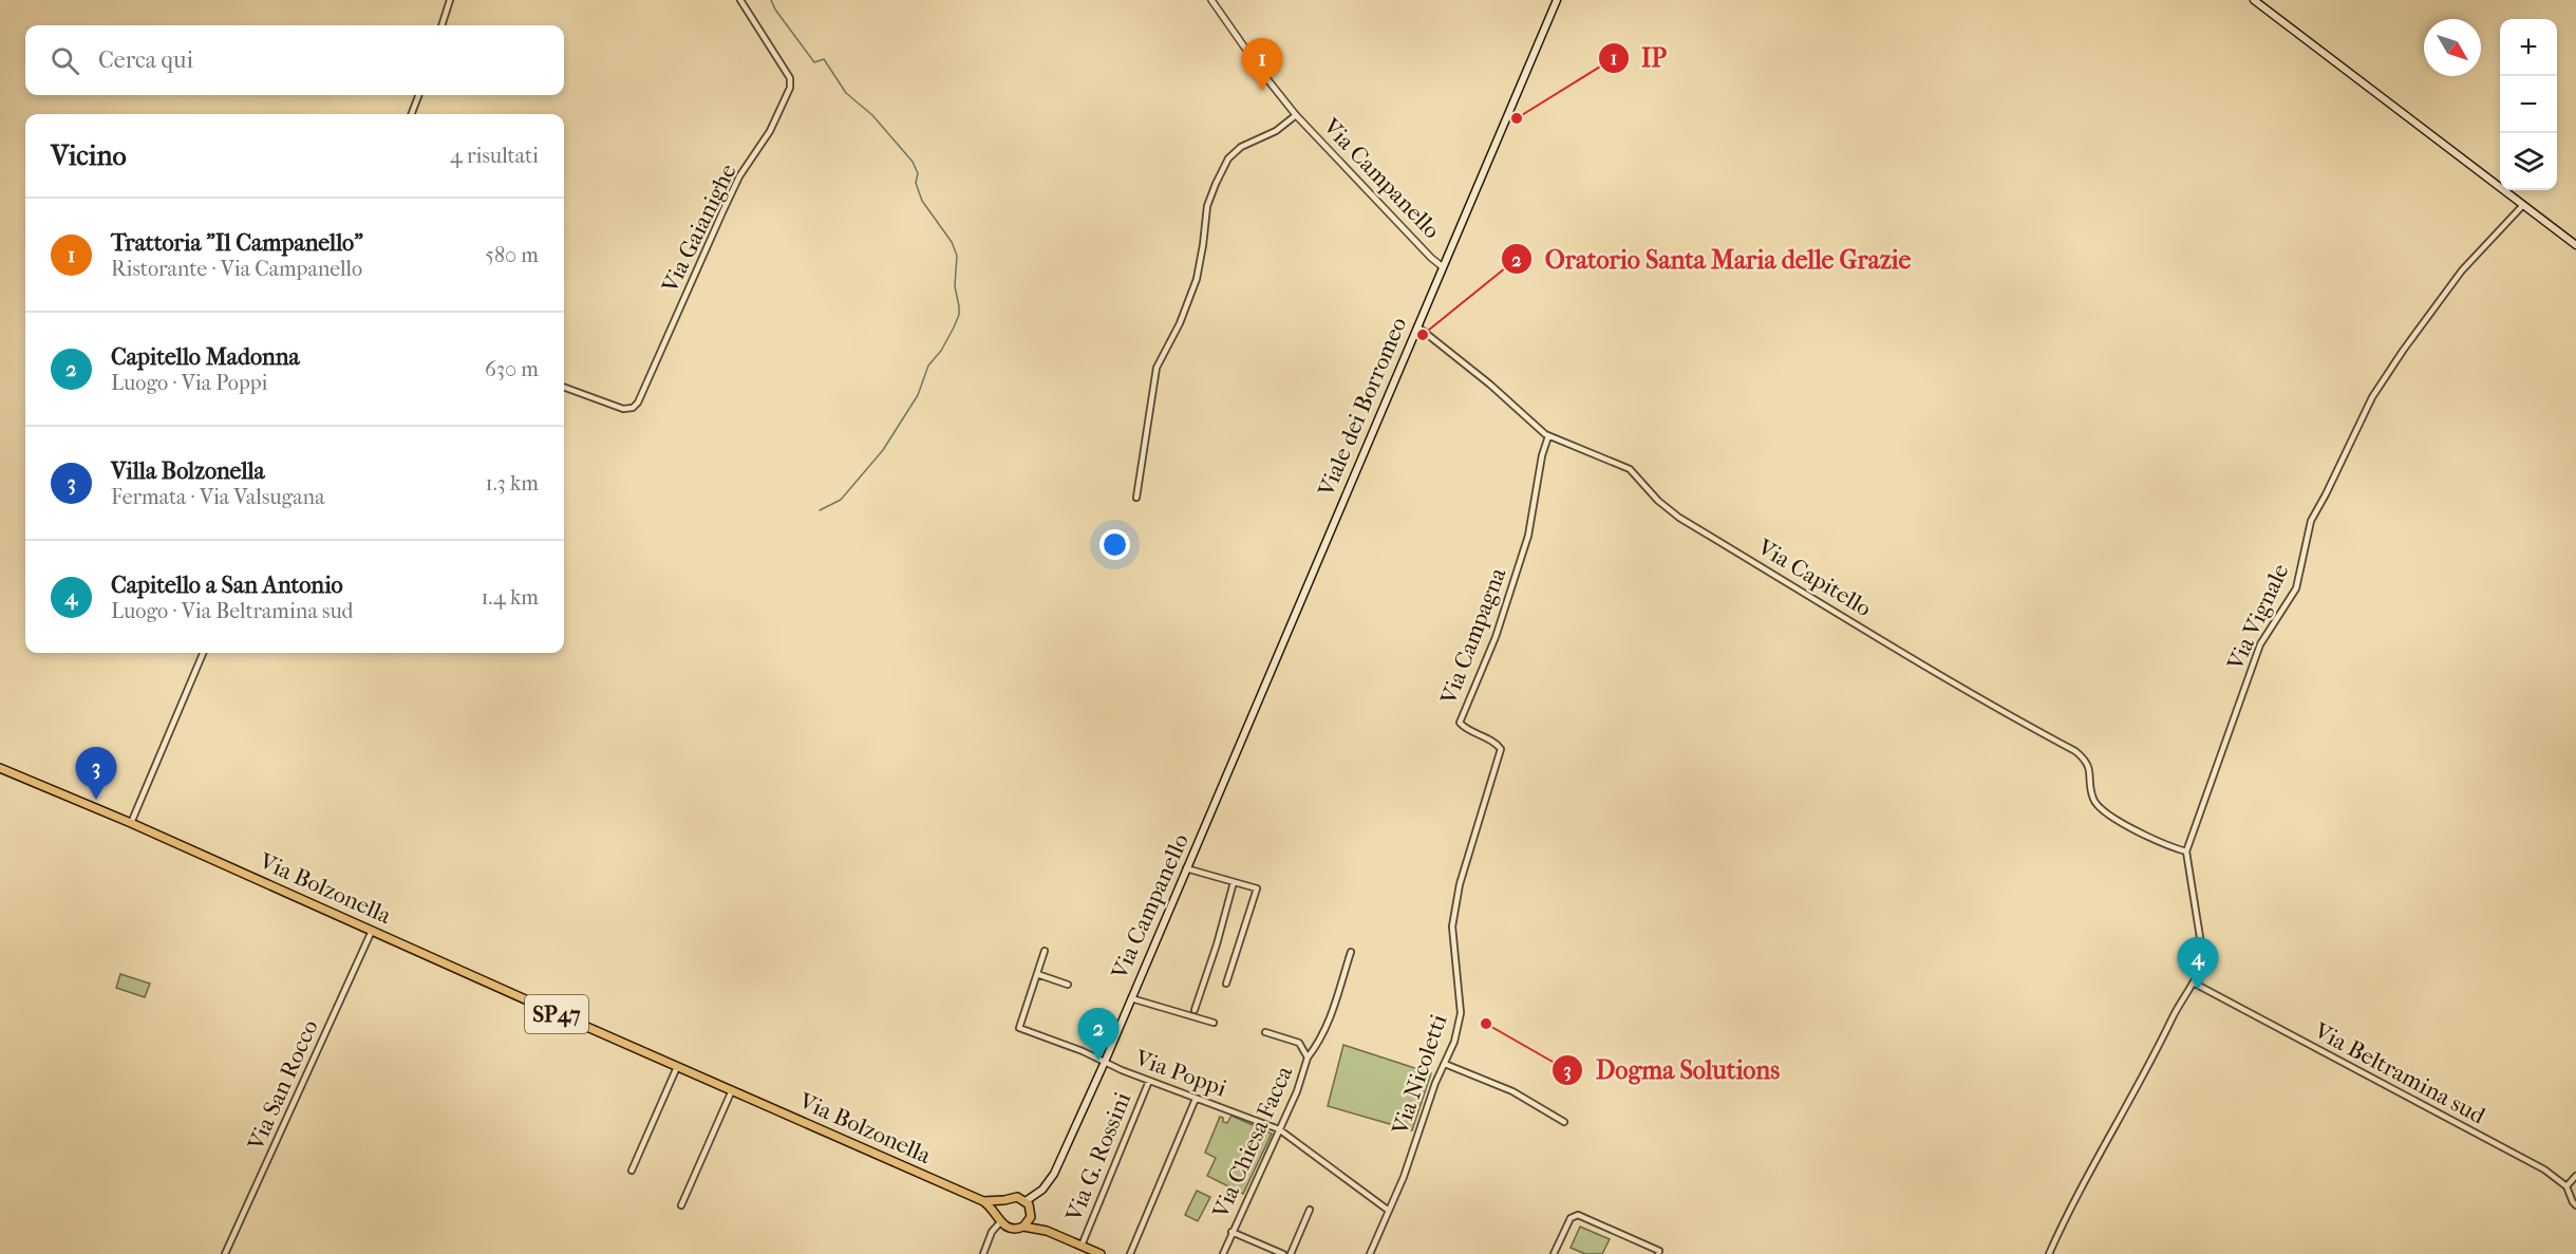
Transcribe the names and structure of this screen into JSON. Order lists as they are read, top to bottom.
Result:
{
  "streets": {
    "main road": [
      "Via Campanello",
      "Viale dei Borromeo",
      "Via Bolzonella",
      "SP47"
    ],
    "street": [
      "Via Gaianighe",
      "Via Capitello",
      "Via Vignale",
      "Via Campagna",
      "Via Poppi",
      "Via Beltramina sud",
      "Via Nicoletti",
      "Via San Rocco",
      "Via Chiesa Facca",
      "Via G. Rossini"
    ]
  },
  "crossings": [
    ["Via Campanello", "Viale dei Borromeo"],
    ["Via Campanello", "Via Bolzonella"],
    ["Via Campanello", "Via Poppi"],
    ["Viale dei Borromeo", "Via Capitello"],
    ["Via Capitello", "Via Vignale"],
    ["Via Capitello", "Via Campagna"],
    ["Via Vignale", "Via Beltramina sud"],
    ["Via Campagna", "Via Nicoletti"],
    ["Via Bolzonella", "SP47"],
    ["Via Bolzonella", "Via San Rocco"],
    ["Via Poppi", "Via Nicoletti"],
    ["Via Poppi", "Via Chiesa Facca"],
    ["Via Poppi", "Via G. Rossini"]
  ],
  "places": ["IP", "Oratorio Santa Maria delle Grazie", "Dogma Solutions"],
  "north": "bottom right",
  "page": {
    "map_buttons": ["+", "−"],
    "search": "Cerca qui",
    "pins": [
      "1",
      "3",
      "4",
      "2"
    ],
    "heading": ["Vicino", "4 risultati"],
    "list": [
      {
        "mark": "1",
        "name": "Trattoria \"Il Campanello\"",
        "note": "Ristorante · Via Campanello",
        "value": "580 m"
      },
      {
        "mark": "2",
        "name": "Capitello Madonna",
        "note": "Luogo · Via Poppi",
        "value": "630 m"
      },
      {
        "mark": "3",
        "name": "Villa Bolzonella",
        "note": "Fermata · Via Valsugana",
        "value": "1.3 km"
      },
      {
        "mark": "4",
        "name": "Capitello a San Antonio",
        "note": "Luogo · Via Beltramina sud",
        "value": "1.4 km"
      }
    ]
  }
}
